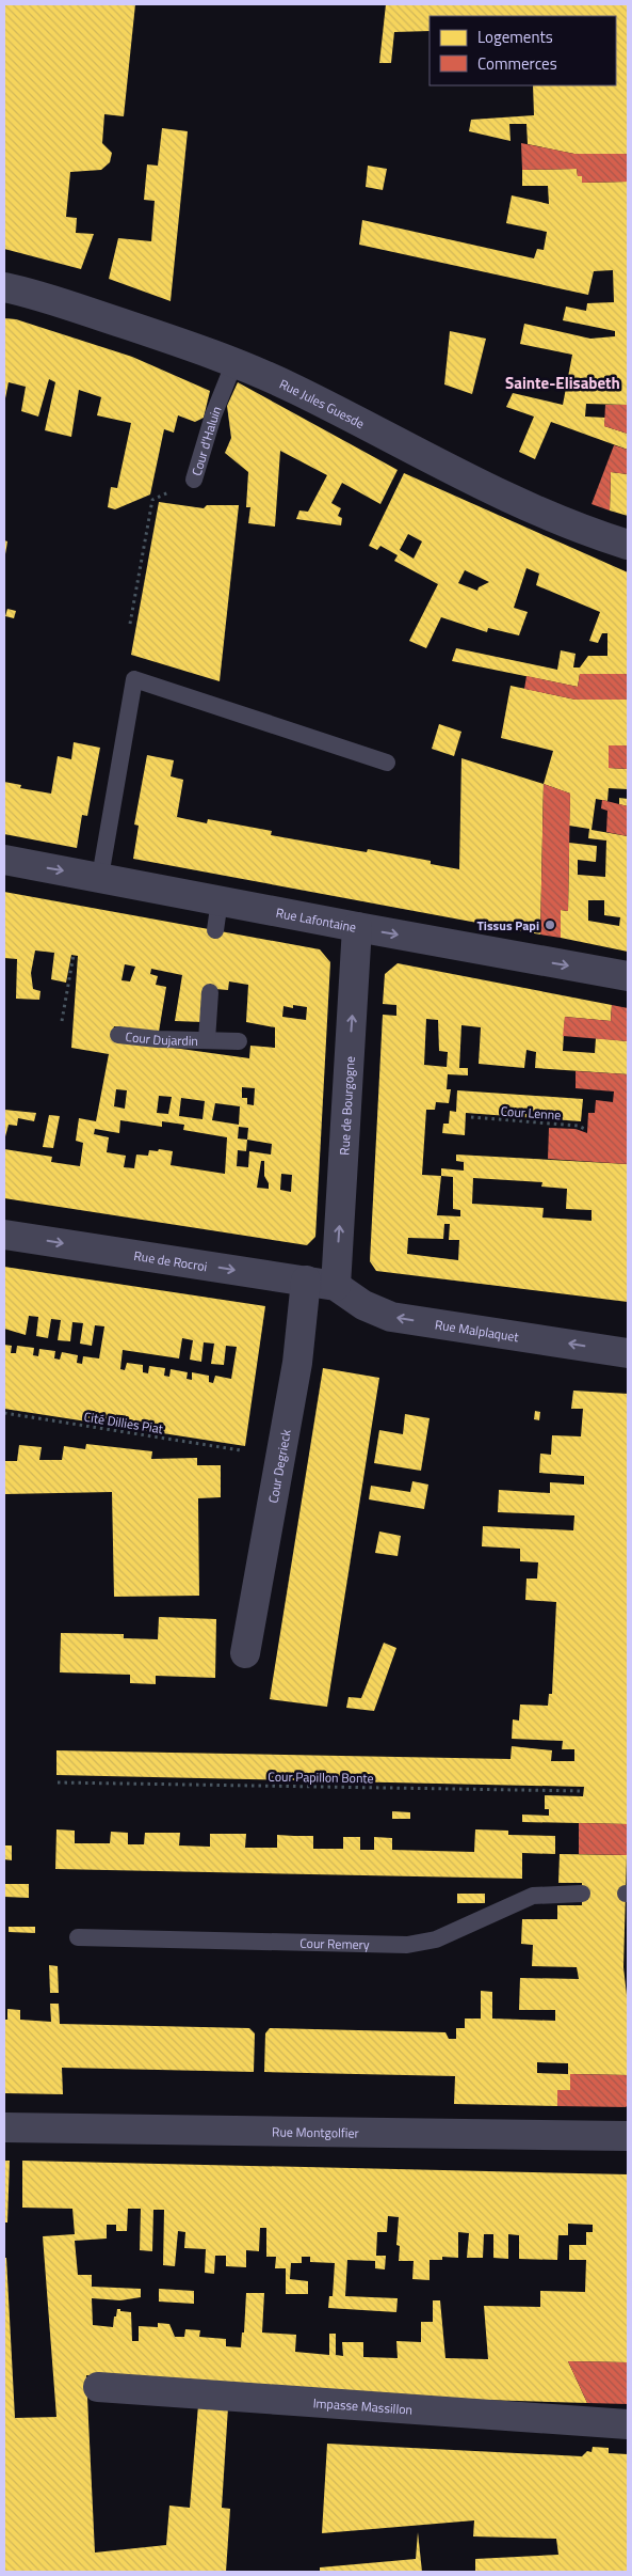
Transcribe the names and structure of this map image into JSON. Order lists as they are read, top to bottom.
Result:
{
  "streets": {
    "street": [
      "Rue Jules Guesde",
      "Rue Lafontaine",
      "Rue de Bourgogne",
      "Rue de Rocroi",
      "Rue Malplaquet",
      "Cour Degrieck",
      "Rue Montgolfier",
      "Impasse Massillon"
    ],
    "lane": ["Cour d'Haluin", "Cour Dujardin", "Cour Remery"],
    "path": ["Cour Lenne", "Cité Dillies Piat", "Cour Papillon Bonte"]
  },
  "crossings": [
    ["Rue Jules Guesde", "Cour d'Haluin"],
    ["Rue Lafontaine", "Rue de Bourgogne"],
    ["Rue de Bourgogne", "Rue de Rocroi"],
    ["Rue de Bourgogne", "Rue Malplaquet"],
    ["Rue de Rocroi", "Rue Malplaquet"],
    ["Rue de Rocroi", "Cour Degrieck"]
  ],
  "one_way": [
    "Rue Lafontaine",
    "Rue de Bourgogne",
    "Rue de Rocroi",
    "Rue Malplaquet"
  ],
  "districts": ["Sainte-Elisabeth"],
  "places": ["Tissus Papi"],
  "legend": ["Logements", "Commerces"]
}
